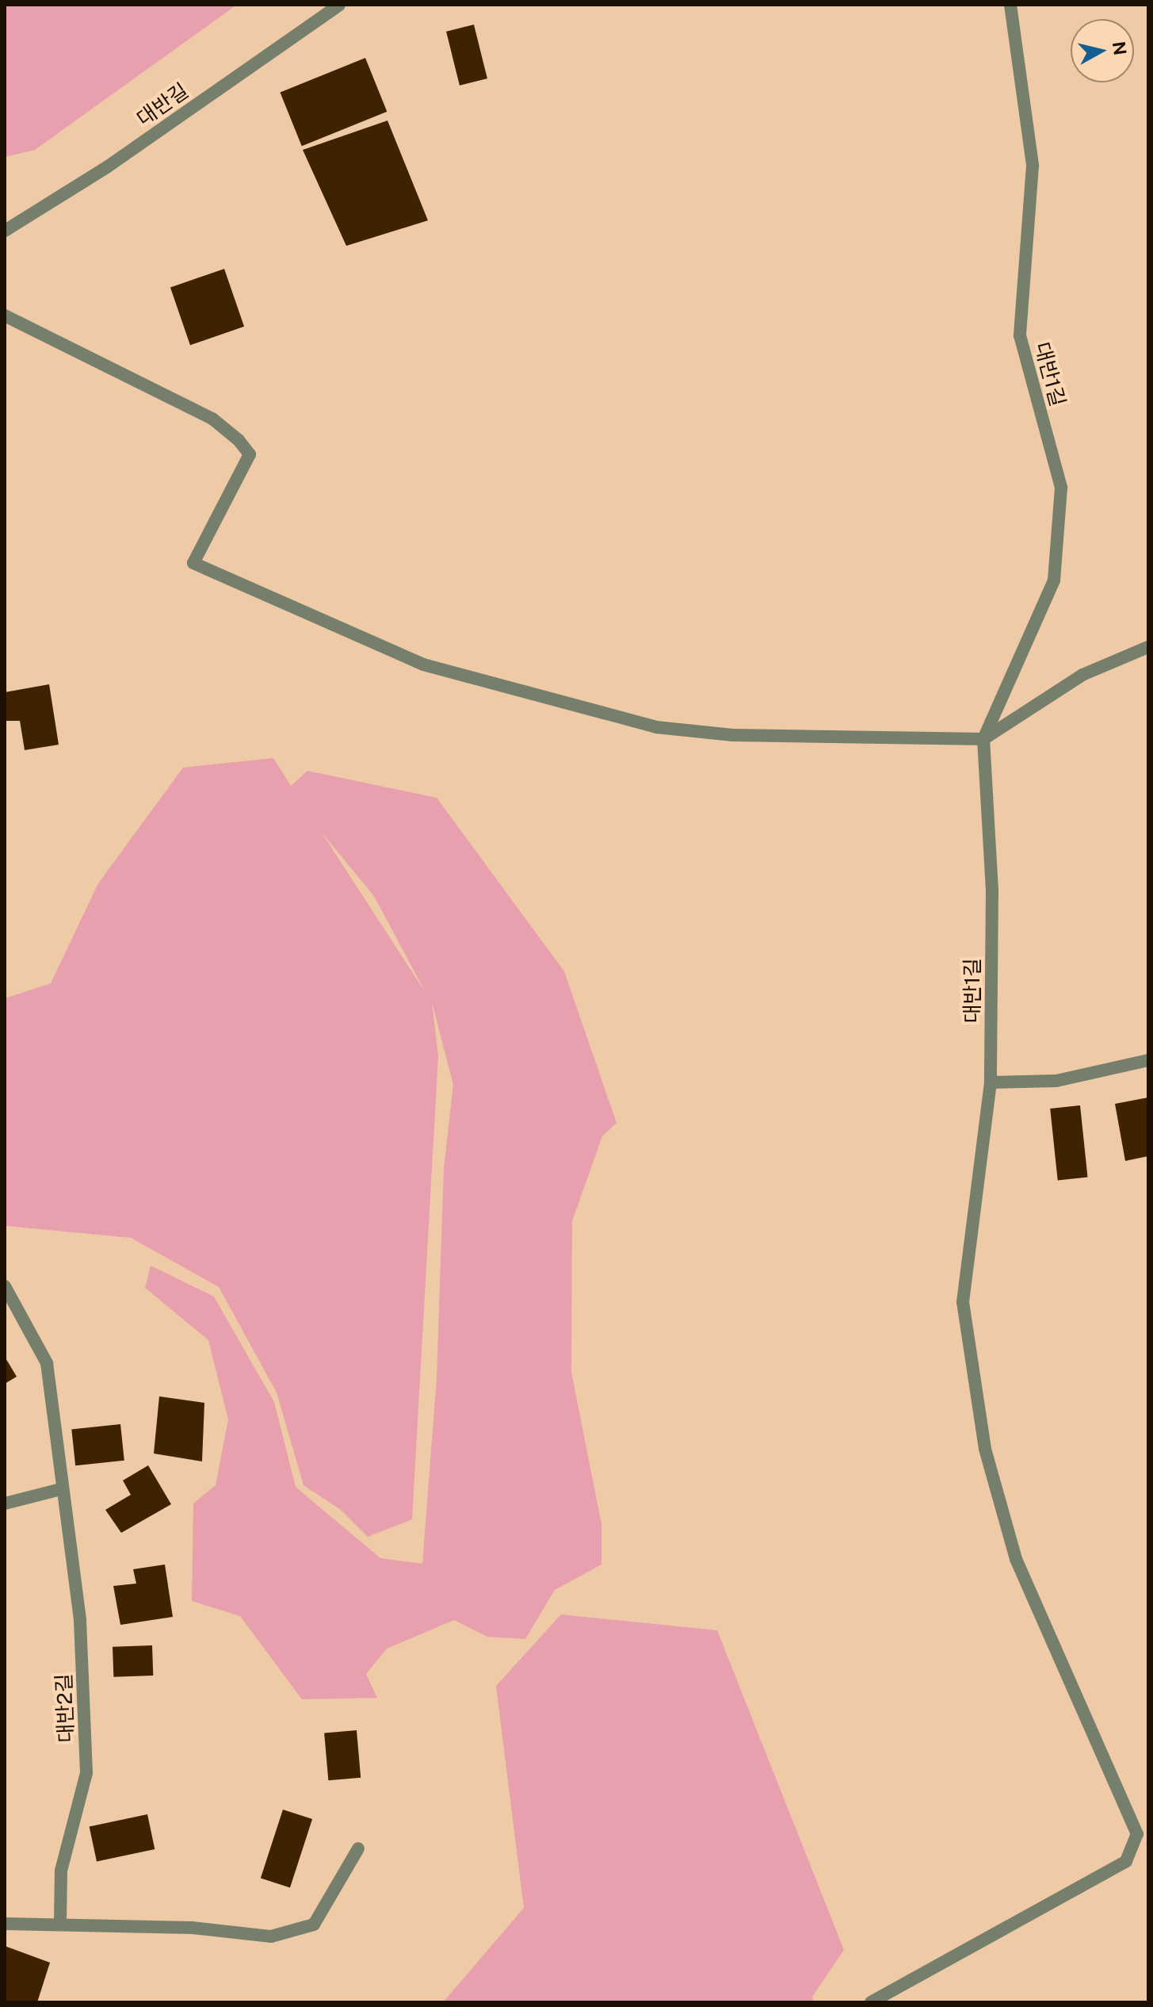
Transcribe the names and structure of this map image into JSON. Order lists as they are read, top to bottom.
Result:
{
  "streets": {
    "street": ["대반길", "대반1길", "대반2길"]
  },
  "north": "right"
}
